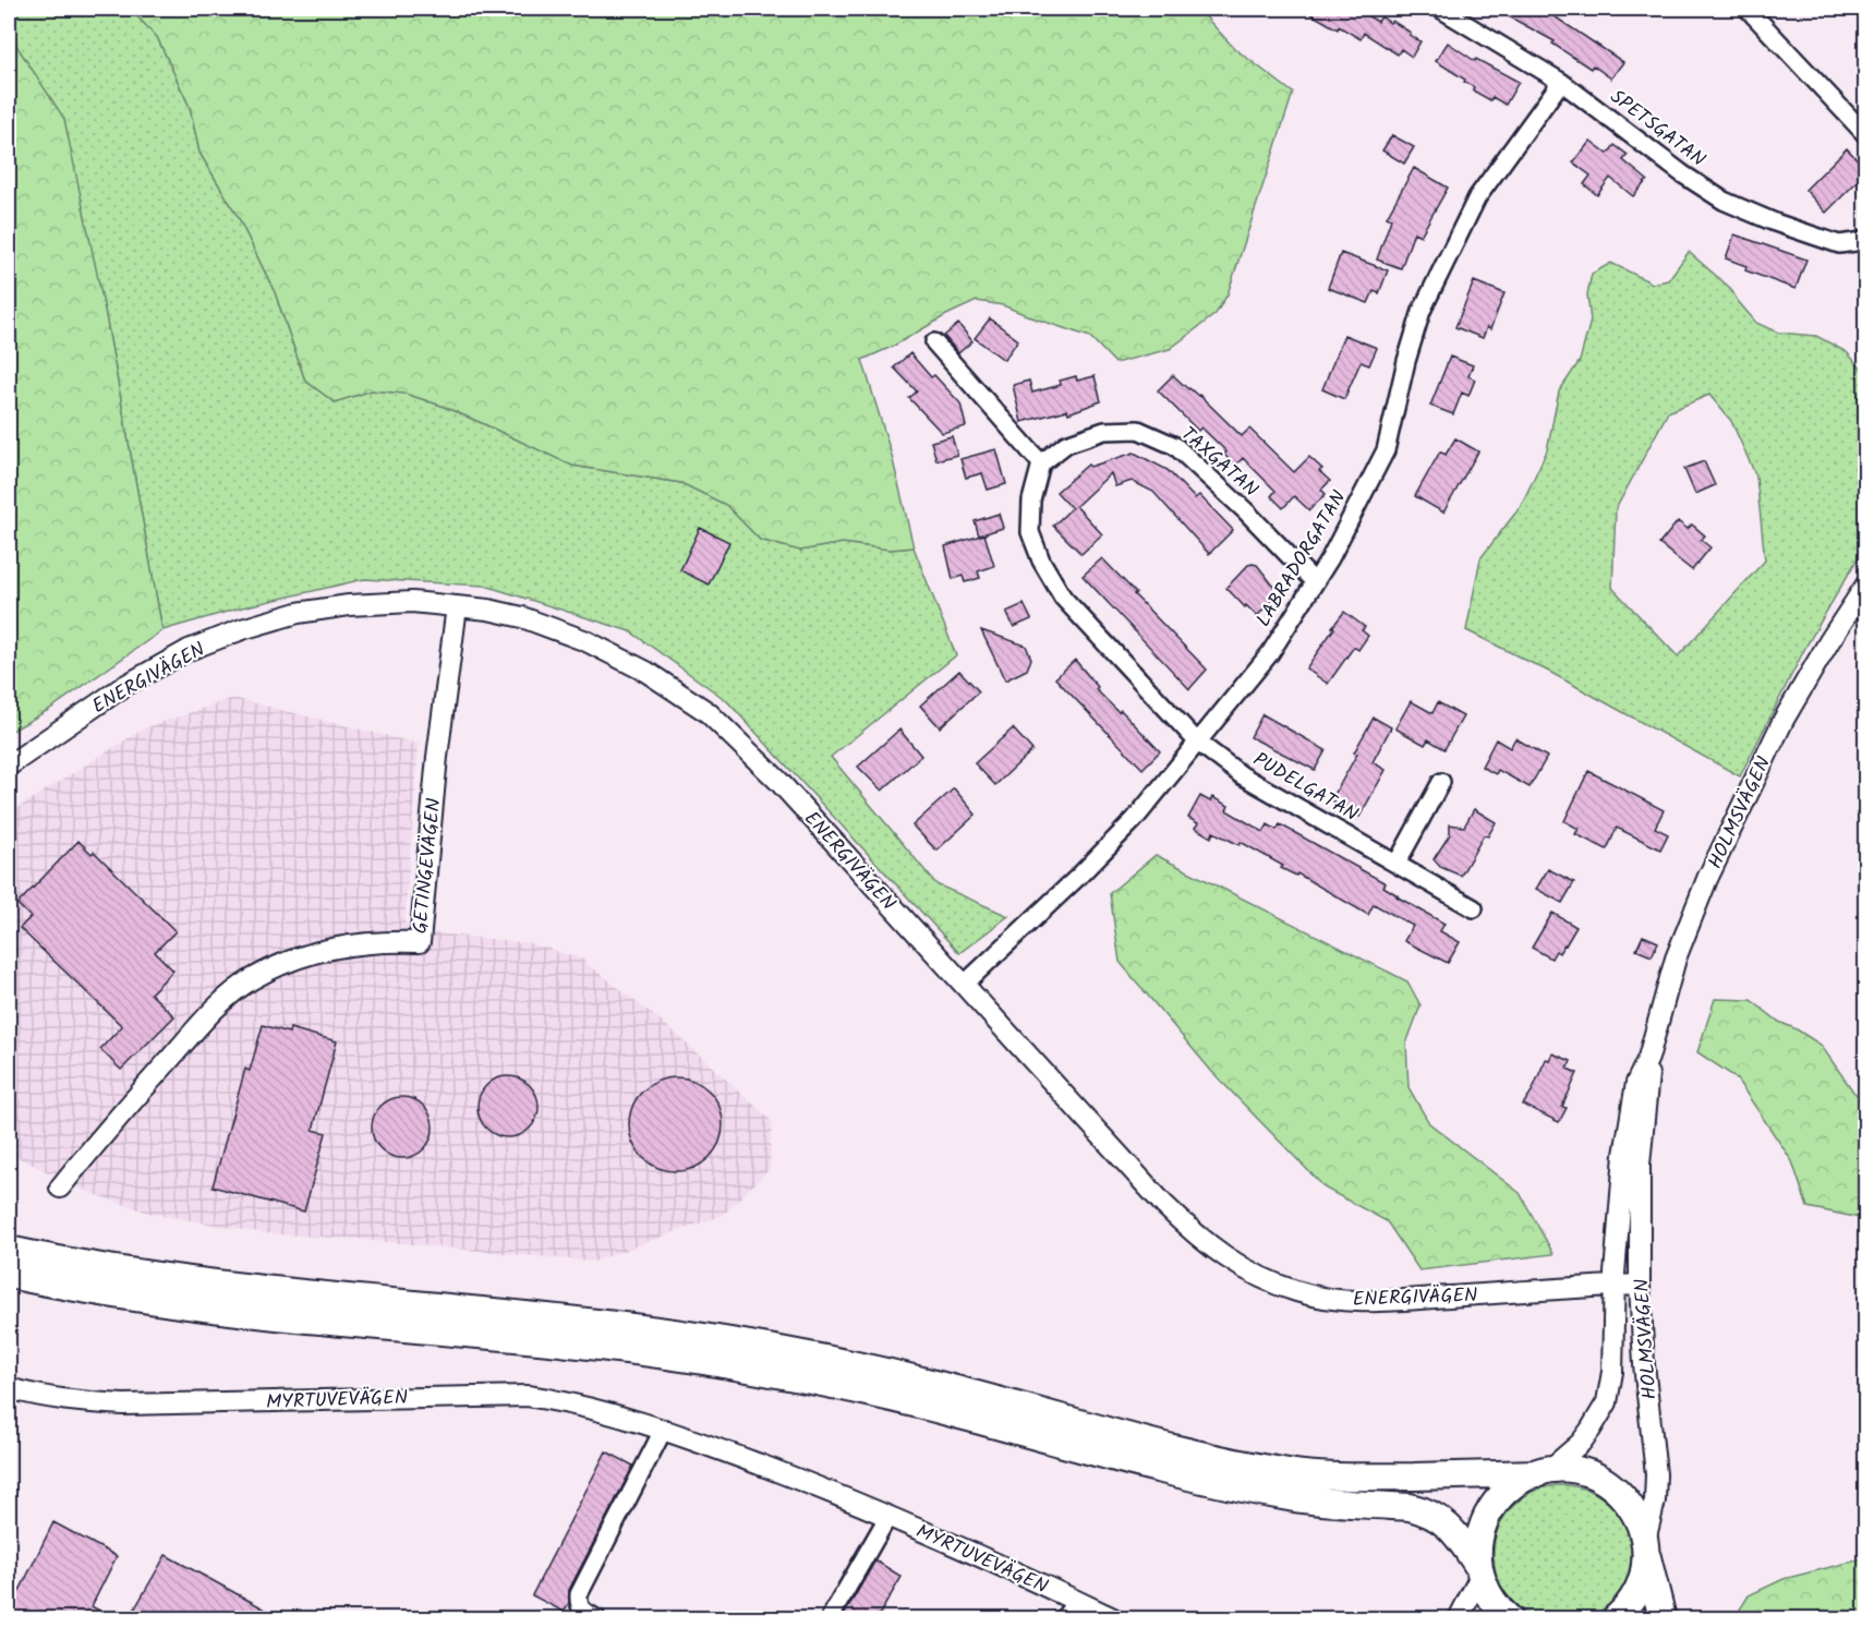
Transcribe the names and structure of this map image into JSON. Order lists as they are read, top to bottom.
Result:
{
  "streets": {
    "street": [
      "SPETSGATAN",
      "TAXGATAN",
      "LABRADORGATAN",
      "ENERGIVÄGEN",
      "PUDELGATAN",
      "HOLMSVÄGEN",
      "GETINGEVÄGEN",
      "MYRTUVEVÄGEN"
    ]
  },
  "crossings": [
    ["SPETSGATAN", "LABRADORGATAN"],
    ["TAXGATAN", "LABRADORGATAN"],
    ["LABRADORGATAN", "ENERGIVÄGEN"],
    ["LABRADORGATAN", "PUDELGATAN"],
    ["ENERGIVÄGEN", "HOLMSVÄGEN"],
    ["ENERGIVÄGEN", "GETINGEVÄGEN"]
  ]
}
